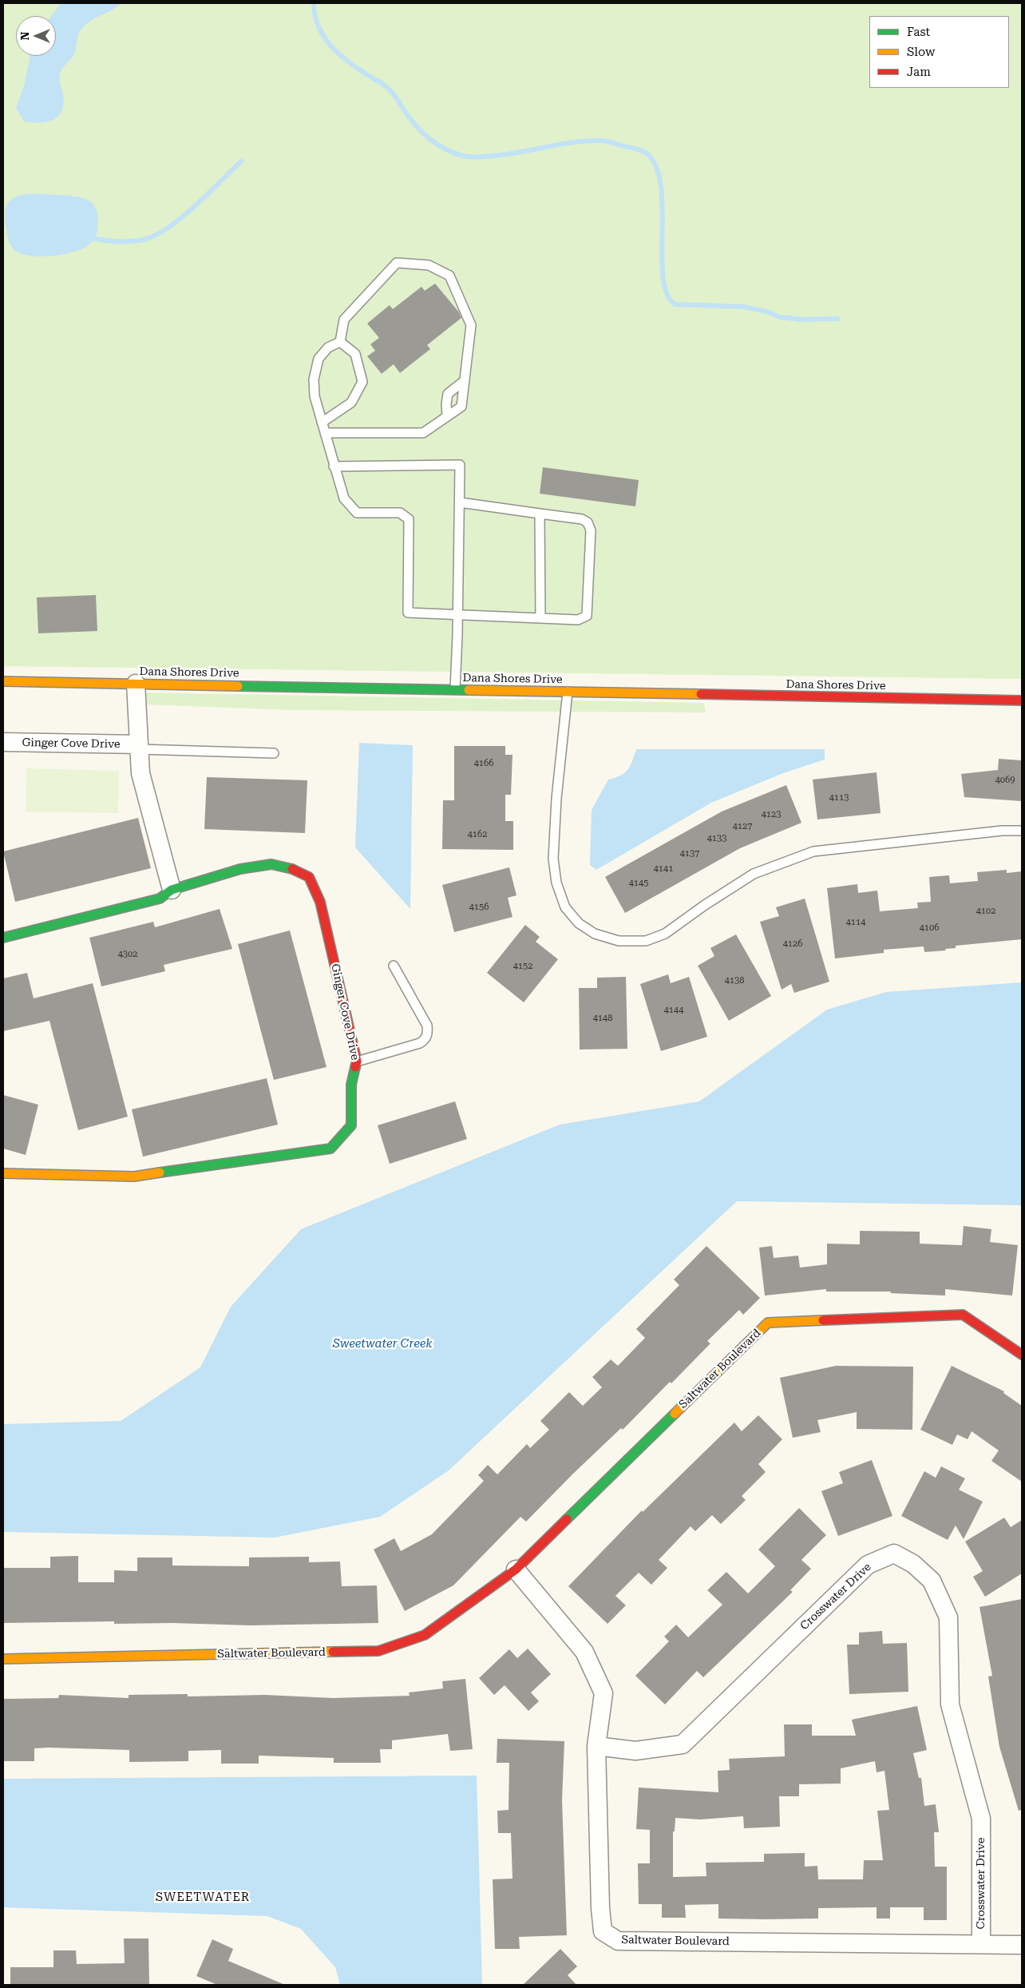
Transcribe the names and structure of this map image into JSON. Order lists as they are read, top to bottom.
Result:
{
  "streets": {
    "street": [
      "Dana Shores Drive",
      "Ginger Cove Drive",
      "Saltwater Boulevard",
      "Crosswater Drive"
    ]
  },
  "crossings": [
    ["Saltwater Boulevard", "Crosswater Drive"]
  ],
  "districts": ["SWEETWATER"],
  "water": ["Sweetwater Creek"],
  "house_numbers": [
    "4166",
    "4069",
    "4113",
    "4123",
    "4127",
    "4162",
    "4133",
    "4137",
    "4141",
    "4145",
    "4156",
    "4102",
    "4114",
    "4106",
    "4126",
    "4302",
    "4152",
    "4138",
    "4144",
    "4148"
  ],
  "legend": ["Fast", "Slow", "Jam"],
  "north": "left"
}
